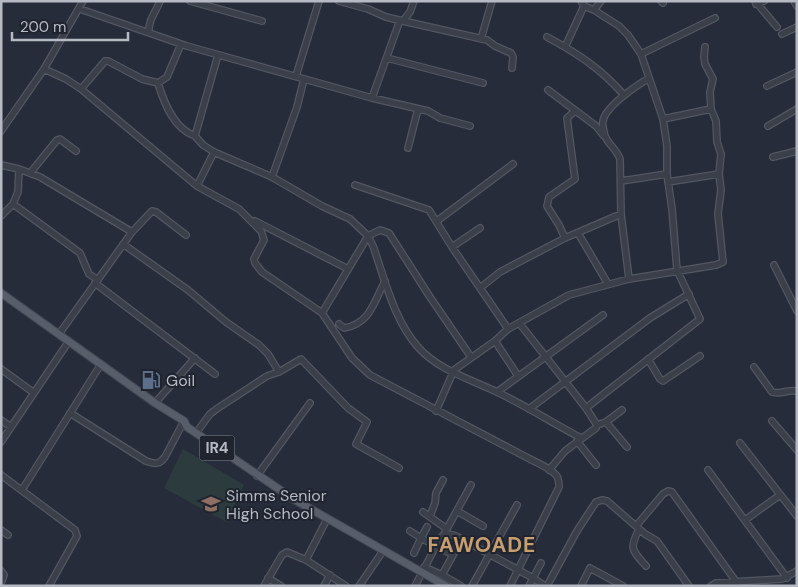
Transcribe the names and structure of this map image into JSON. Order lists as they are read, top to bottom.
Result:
{
  "streets": {
    "main road": ["IR4"]
  },
  "districts": ["FAWOADE"],
  "places": {
    "fuel station": ["Goil"],
    "school or university": ["Simms Senior High School"]
  },
  "scale_bar": "200 m"
}
